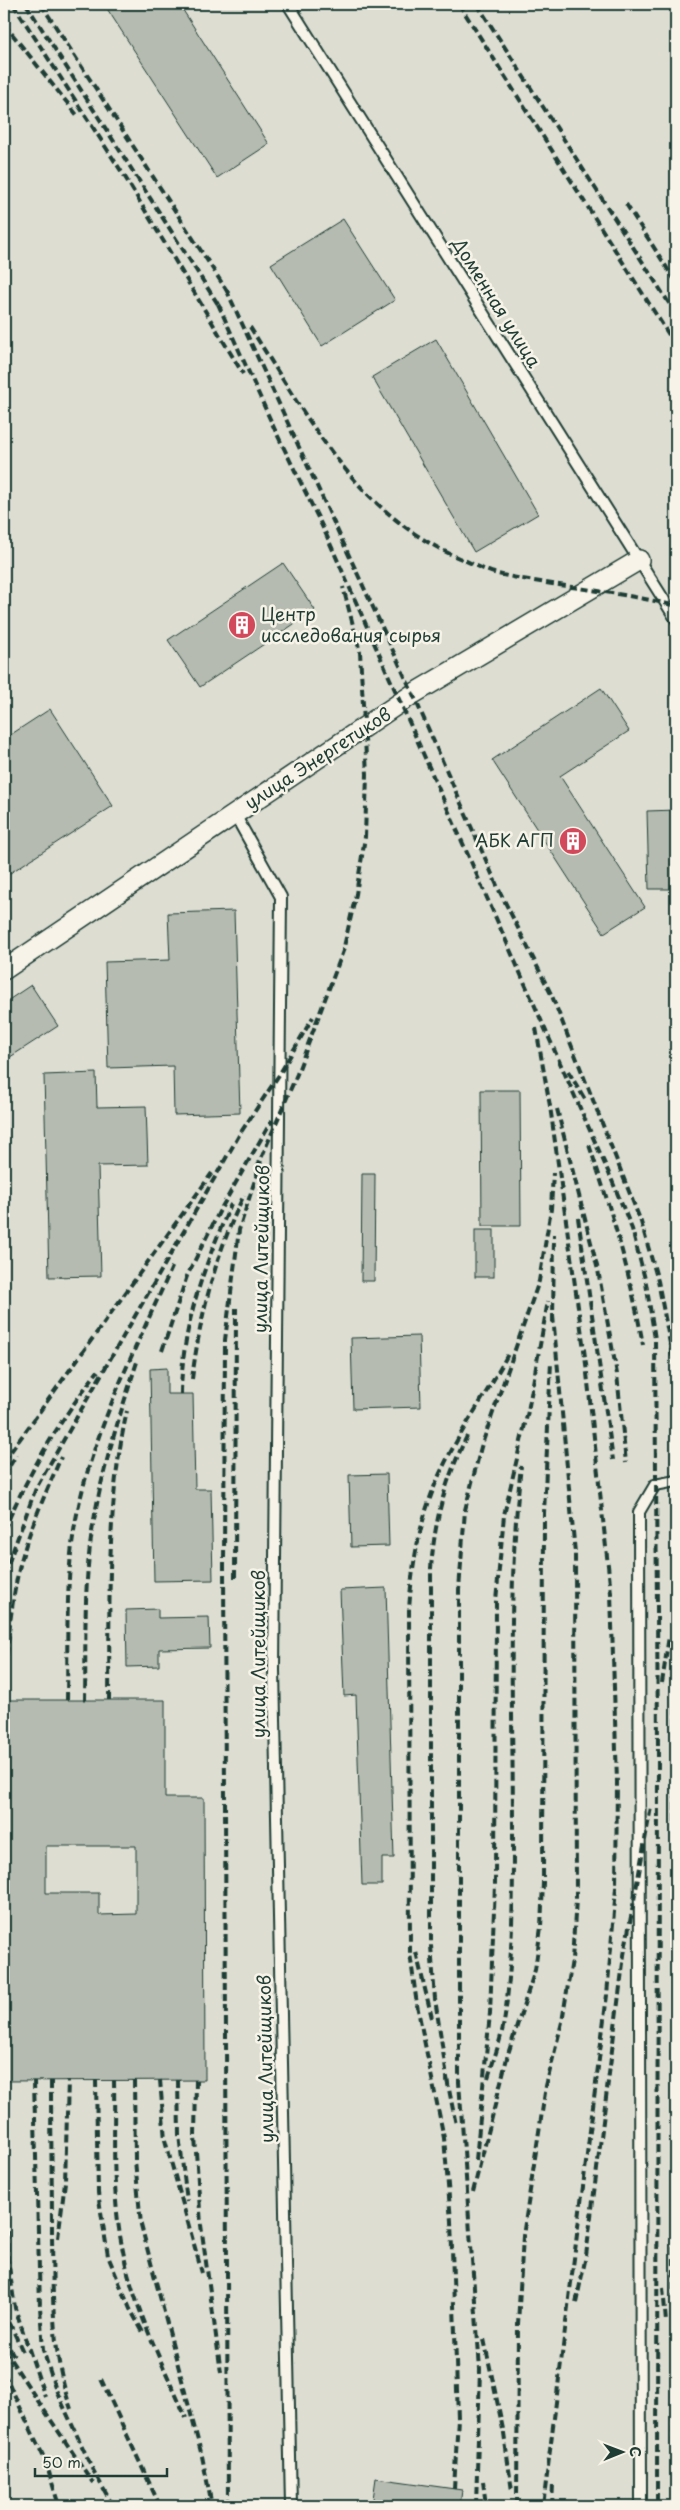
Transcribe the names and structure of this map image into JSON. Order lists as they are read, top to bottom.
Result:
{
  "streets": {
    "street": ["улица Энергетиков"],
    "lane": ["Доменная улица", "улица Литейщиков"]
  },
  "crossings": [
    ["Доменная улица", "улица Энергетиков"],
    ["улица Энергетиков", "улица Литейщиков"]
  ],
  "places": {
    "building": ["Центр исследования сырья", "АБК АГП"]
  },
  "scale_bar": "50 m",
  "north": "right"
}
